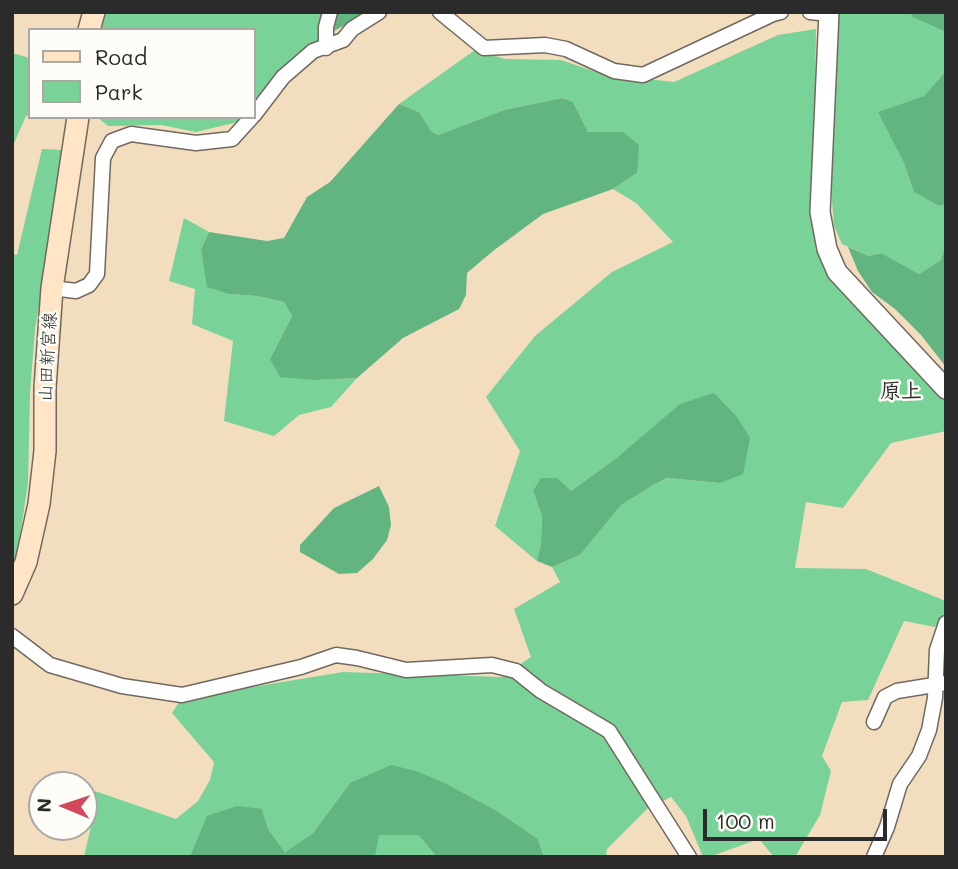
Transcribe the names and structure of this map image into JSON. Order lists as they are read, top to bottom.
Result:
{
  "streets": {
    "main road": ["山田新宮線"]
  },
  "districts": ["原上"],
  "legend": ["Road", "Park"],
  "scale_bar": "100 m",
  "north": "left"
}
